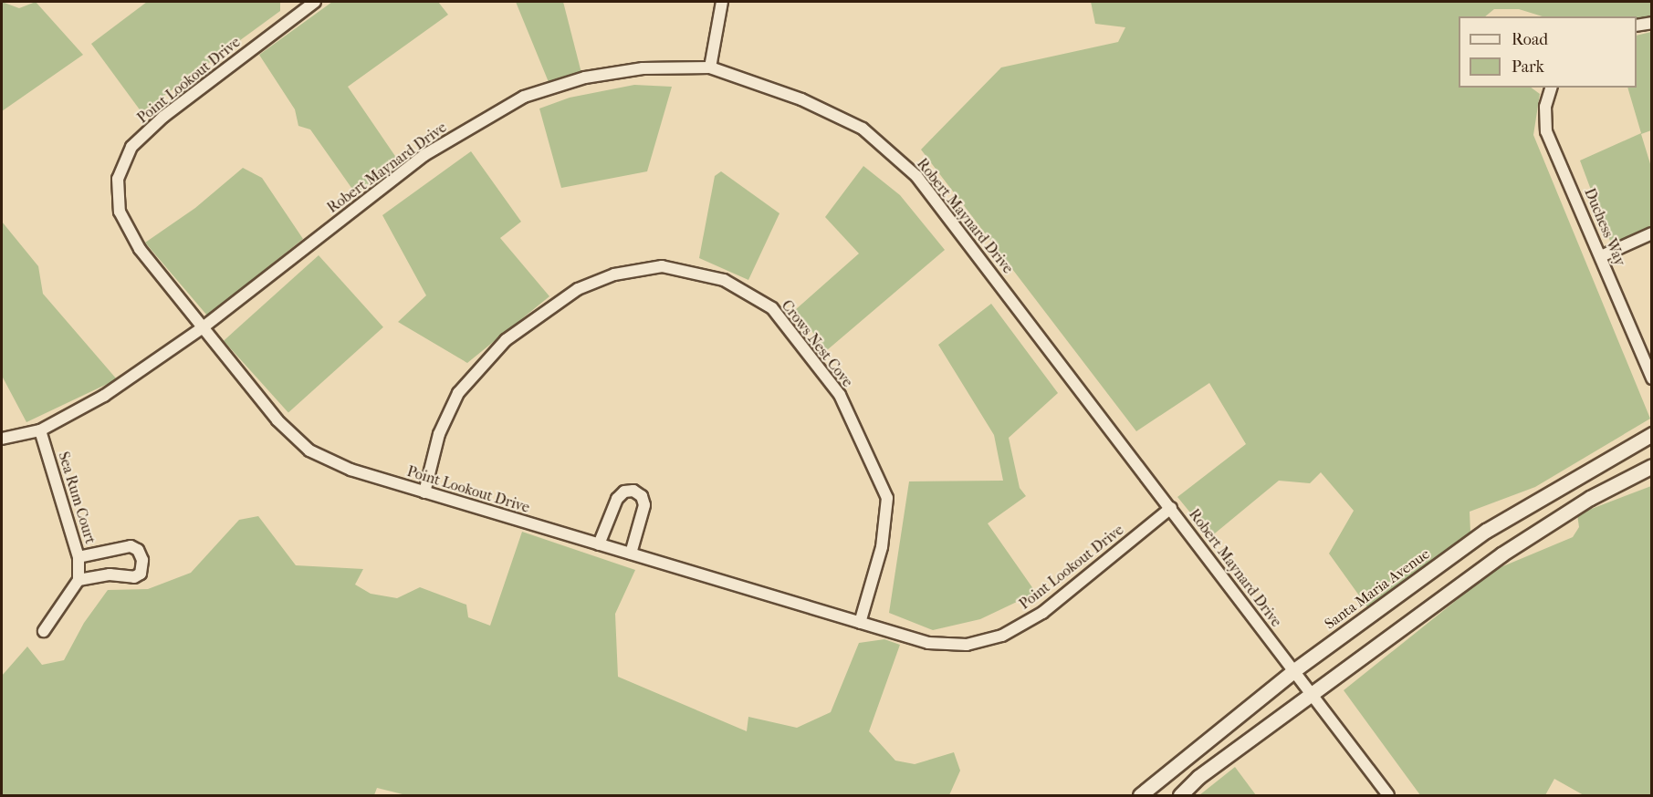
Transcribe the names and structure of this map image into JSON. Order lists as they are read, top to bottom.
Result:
{
  "streets": {
    "street": [
      "Point Lookout Drive",
      "Robert Maynard Drive",
      "Duchess Way",
      "Crows Nest Cove",
      "Sea Rum Court",
      "Santa Maria Avenue"
    ]
  },
  "crossings": [
    ["Point Lookout Drive", "Robert Maynard Drive"],
    ["Point Lookout Drive", "Crows Nest Cove"],
    ["Robert Maynard Drive", "Sea Rum Court"],
    ["Robert Maynard Drive", "Santa Maria Avenue"]
  ],
  "legend": ["Road", "Park"]
}
